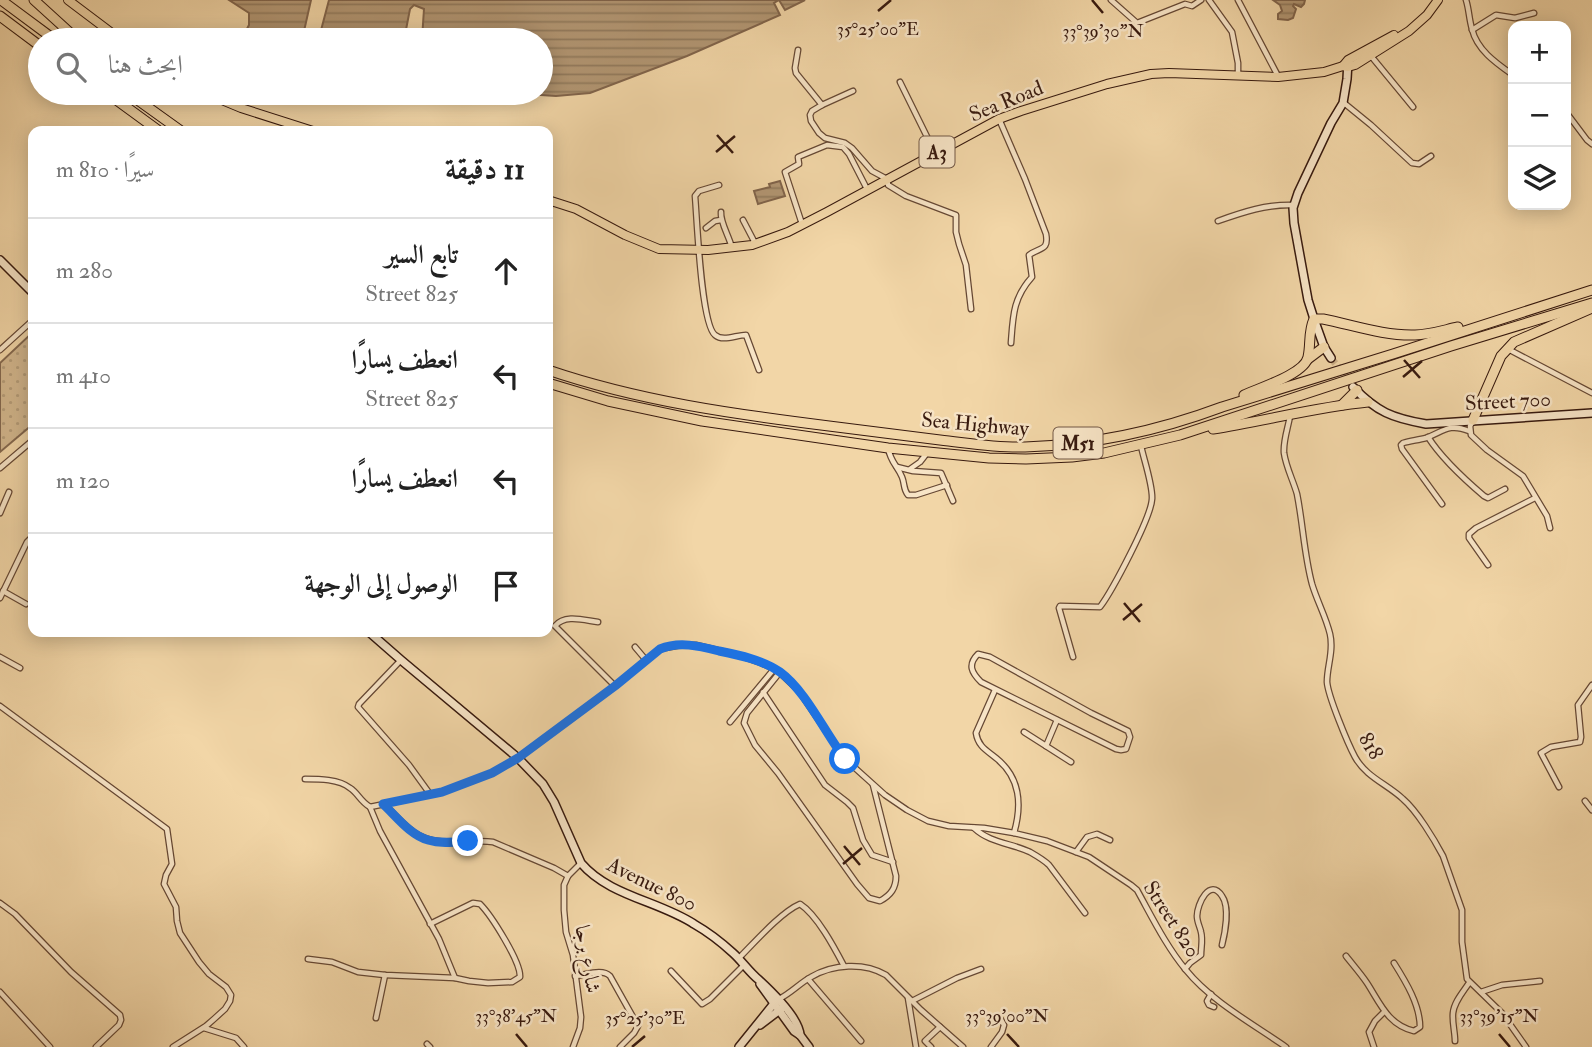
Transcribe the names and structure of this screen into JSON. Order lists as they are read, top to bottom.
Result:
{
  "streets": {
    "highway": [
      "Sea Road",
      "A3",
      "Sea Highway",
      "M51"
    ],
    "main road": ["Street 700", "Avenue 800"],
    "street": ["818", "Street 820", "شارع برجا"]
  },
  "page": {
    "map_buttons": ["+", "−"],
    "search": "ابحث هنا",
    "heading": ["11 دقيقة", "سيرًا · 810 m"],
    "list": [
      ["تابع السير", "Street 825", "280 m"],
      ["انعطف يسارًا", "Street 825", "410 m"],
      ["انعطف يسارًا", "120 m"],
      "الوصول إلى الوجهة"
    ]
  },
  "coordinates": [
    "35°25'00\"E",
    "33°39'30\"N",
    "33°38'45\"N",
    "33°39'00\"N",
    "33°39'15\"N",
    "35°25'30\"E"
  ]
}
